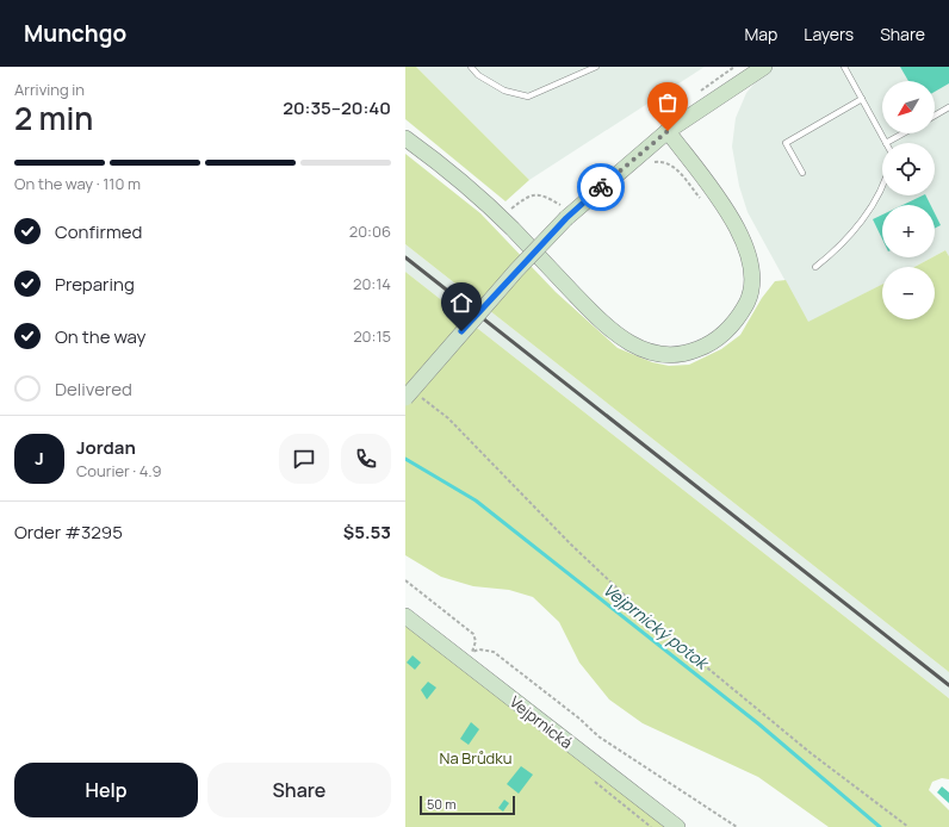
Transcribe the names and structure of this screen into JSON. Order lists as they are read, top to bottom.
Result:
{
  "streets": {
    "main road": ["Vejprnická"]
  },
  "water": ["Vejprnický potok"],
  "parks": ["Na Brůdku"],
  "scale_bar": "50 m",
  "north": "bottom left",
  "page": {
    "header": "Munchgo",
    "nav": ["Map", "Layers", "Share"],
    "heading": ["2 min", "Arriving in", "20:35–20:40"],
    "panel": [
      "Jordan",
      "Courier · 4.9",
      "Order #3295",
      "$5.53"
    ],
    "map_buttons": ["+", "−"],
    "bar": "On the way · 110 m",
    "list": [
      ["Confirmed", "20:06"],
      ["Preparing", "20:14"],
      ["On the way", "20:15"],
      "Delivered"
    ],
    "round": "J",
    "buttons": ["Help", "Share"],
    "scale": "50 m"
  }
}
